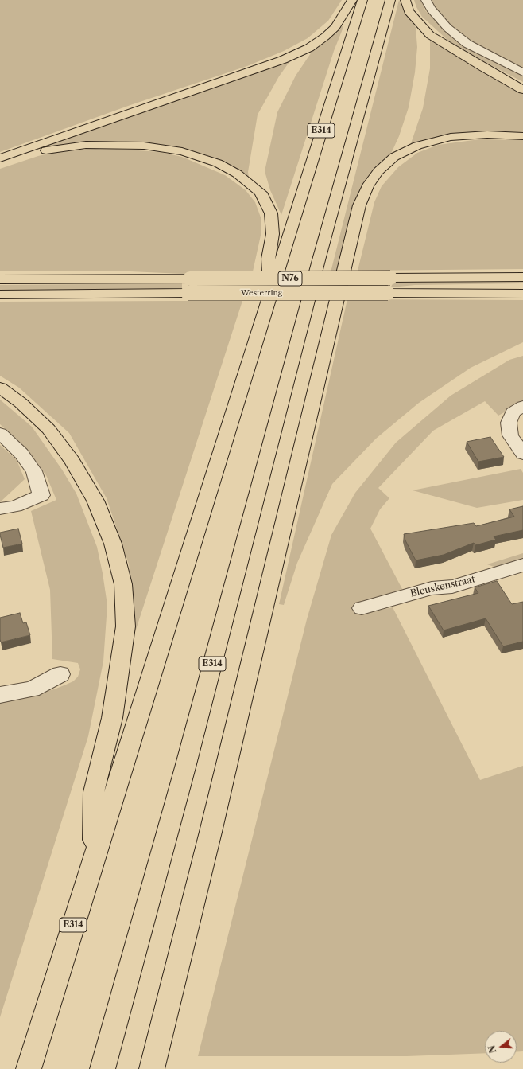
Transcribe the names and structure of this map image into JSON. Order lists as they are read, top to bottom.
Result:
{
  "streets": {
    "highway": ["E314", "N76", "Westerring"],
    "street": ["Bleuskenstraat"]
  },
  "north": "left"
}
